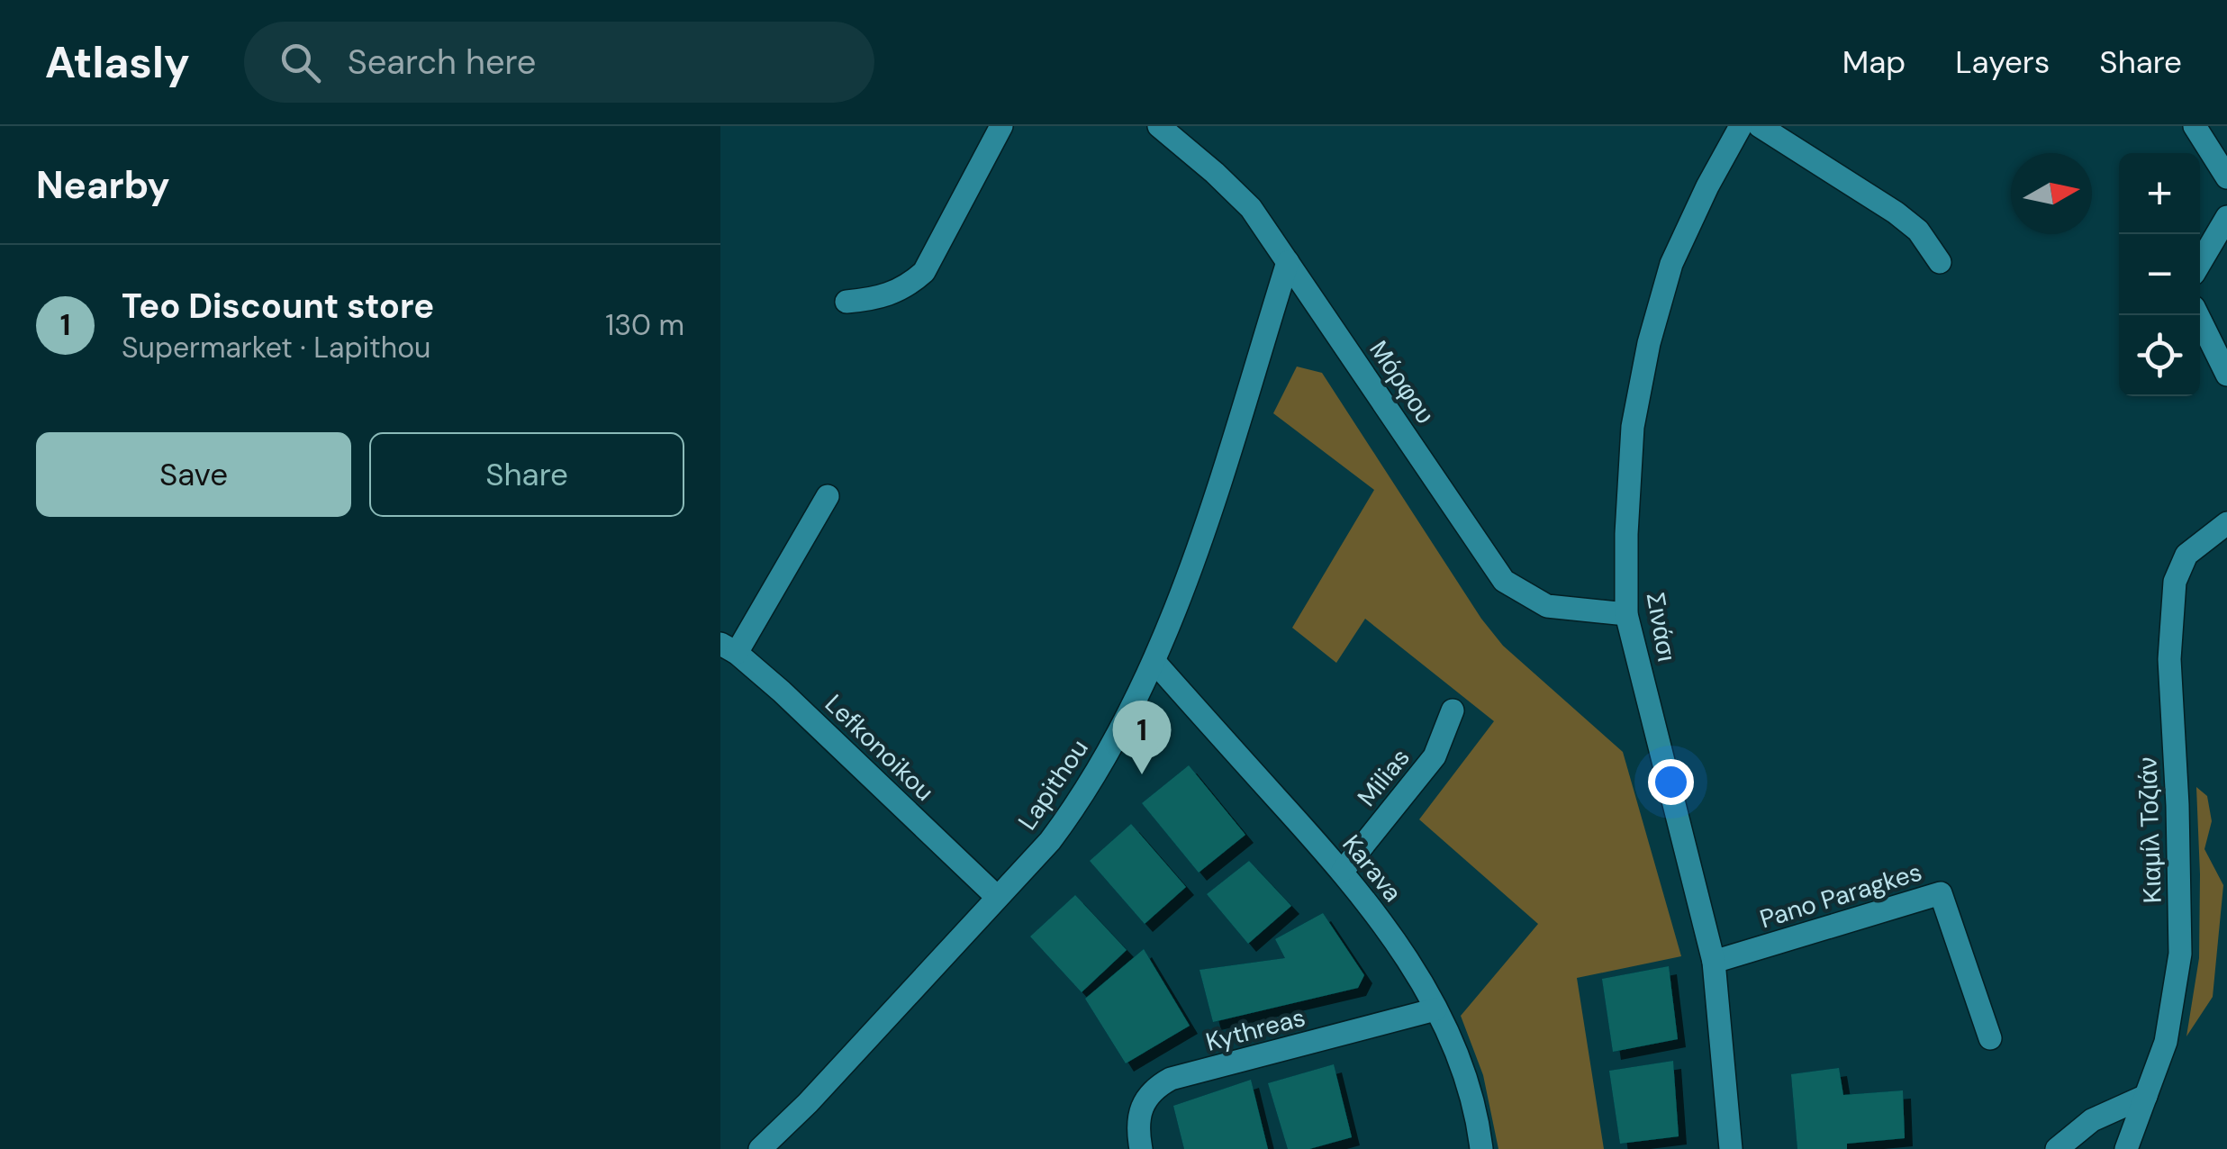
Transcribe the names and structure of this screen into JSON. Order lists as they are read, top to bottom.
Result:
{
  "streets": {
    "street": [
      "Μόρφου",
      "Σινάσι",
      "Lefkonoikou",
      "Milias",
      "Lapithou",
      "Κιαμίλ Τοζιάν",
      "Karava",
      "Pano Paragkes",
      "Kythreas"
    ]
  },
  "crossings": [
    ["Μόρφου", "Σινάσι"],
    ["Μόρφου", "Lapithou"],
    ["Σινάσι", "Pano Paragkes"],
    ["Lefkonoikou", "Lapithou"],
    ["Milias", "Karava"],
    ["Lapithou", "Karava"],
    ["Karava", "Kythreas"]
  ],
  "north": "right",
  "page": {
    "header": "Atlasly",
    "search": "Search here",
    "nav": ["Map", "Layers", "Share"],
    "heading": "Nearby",
    "map_buttons": ["+", "−"],
    "list": [
      {
        "mark": "1",
        "name": "Teo Discount store",
        "note": "Supermarket · Lapithou",
        "value": "130 m"
      }
    ],
    "buttons": ["Save", "Share"],
    "pins": "1"
  }
}
